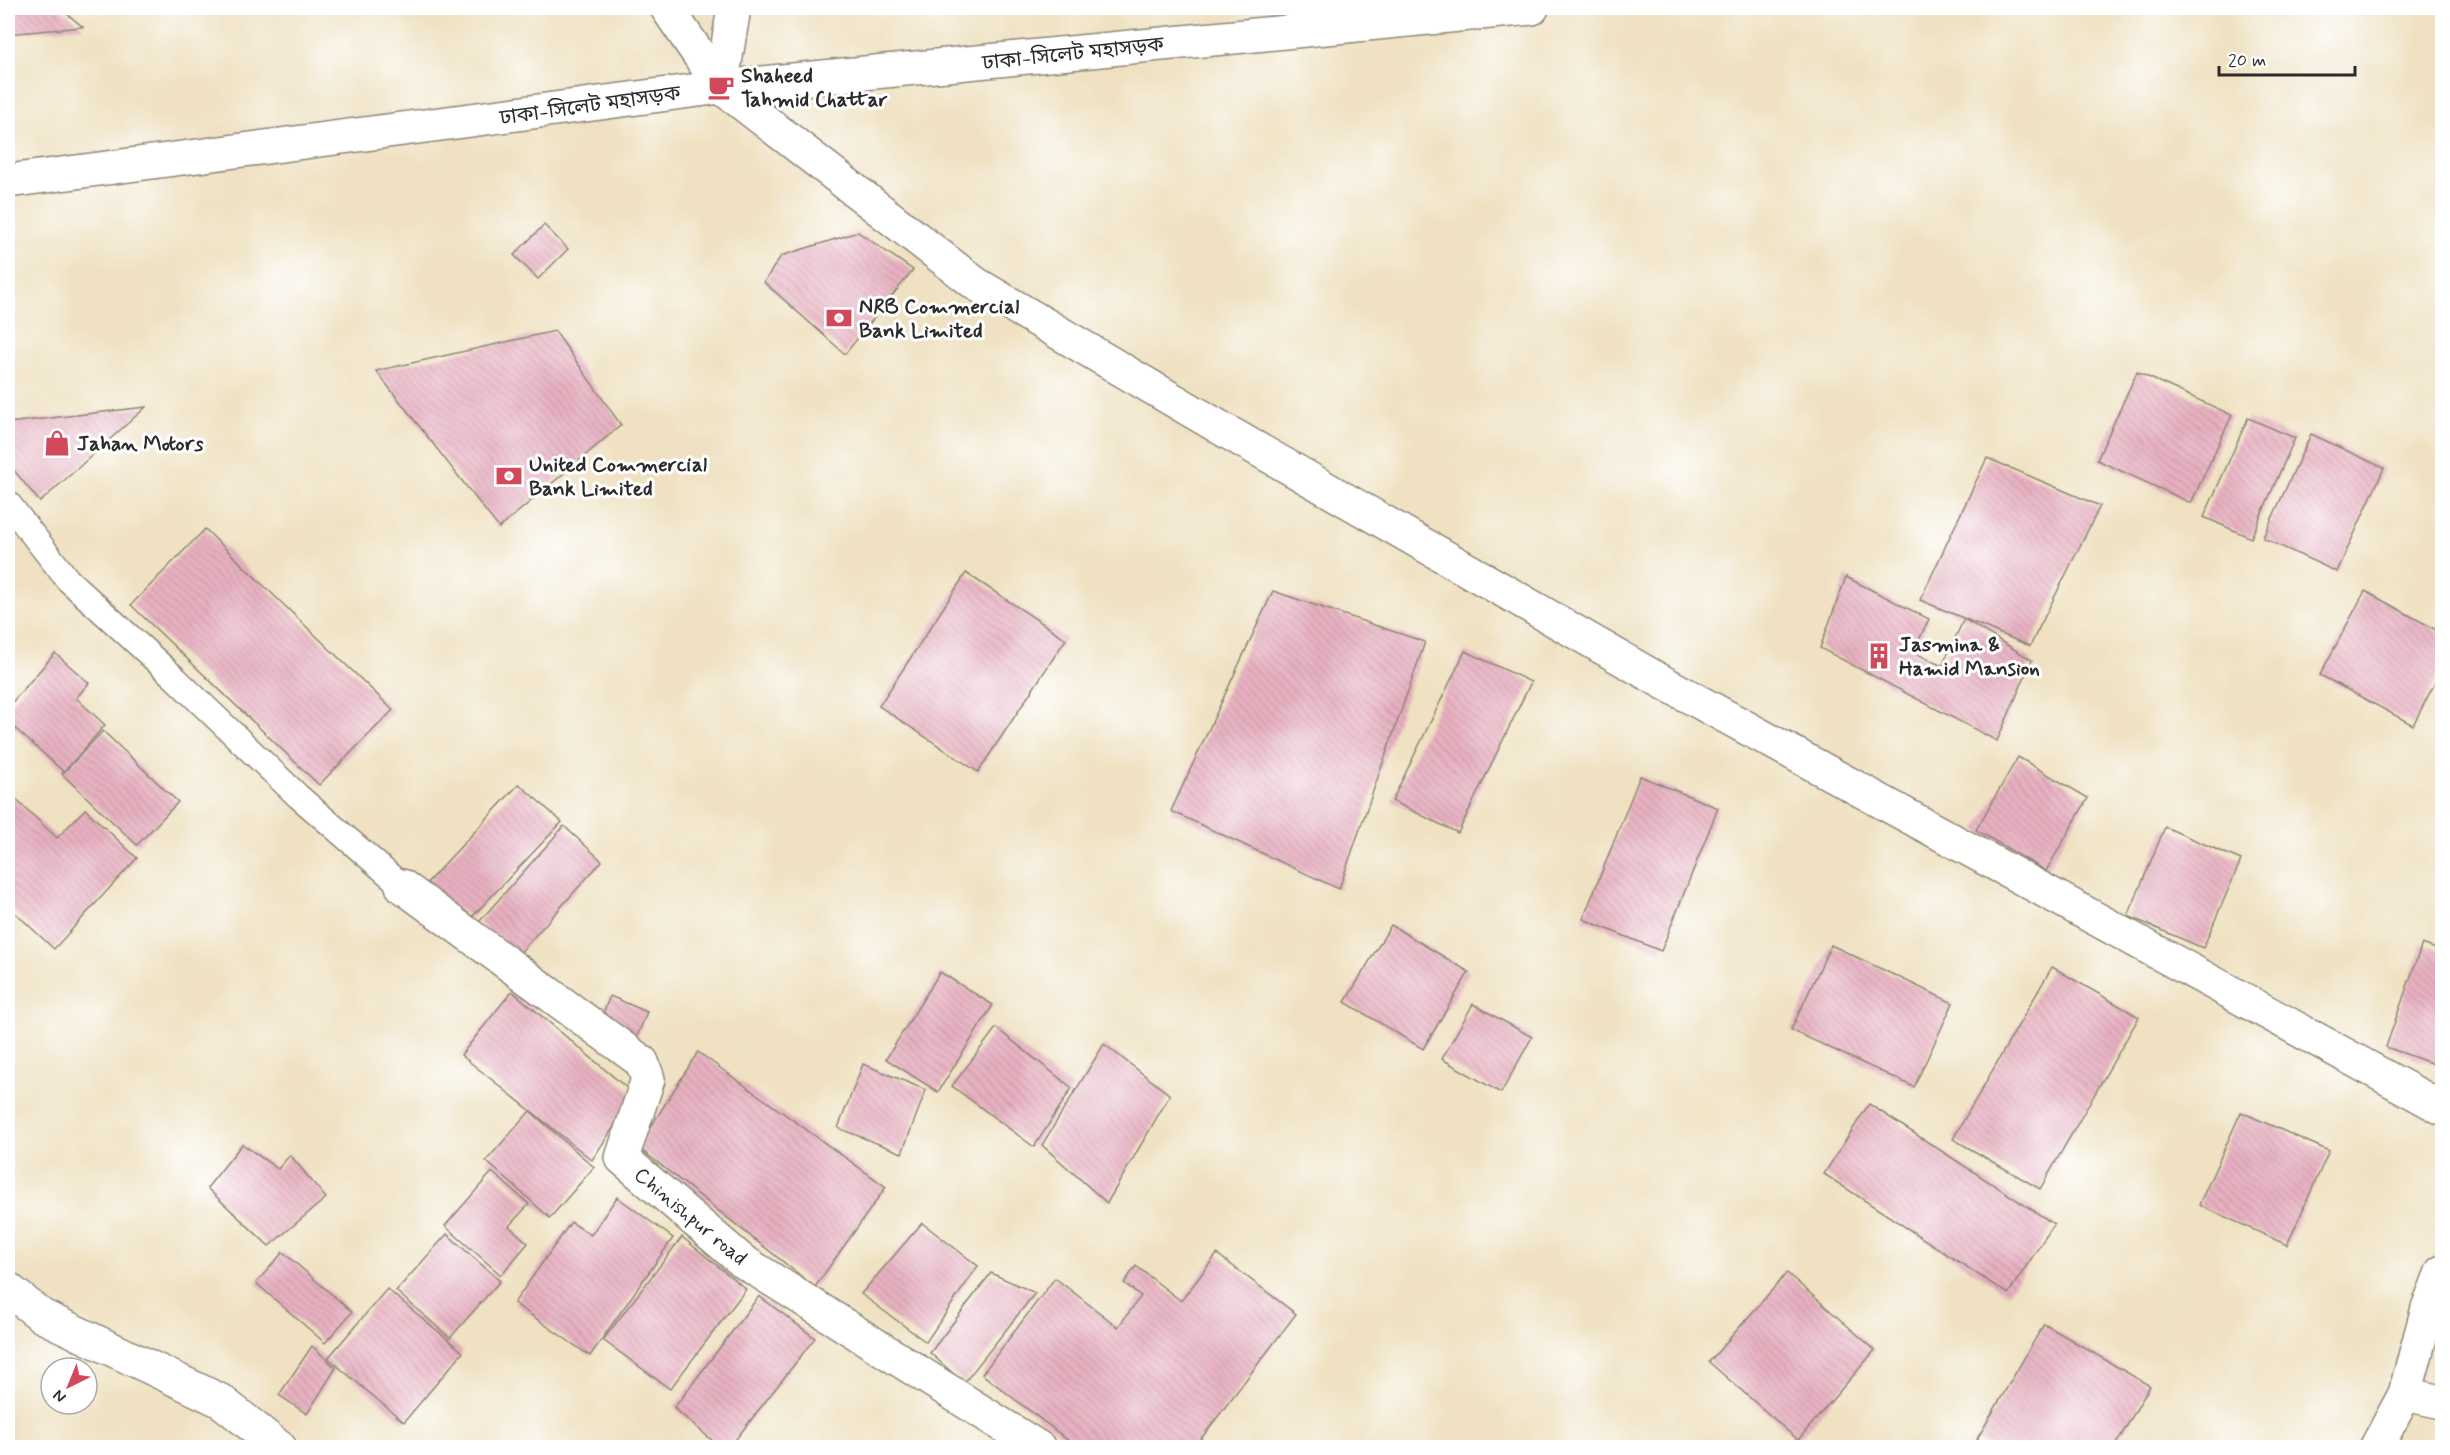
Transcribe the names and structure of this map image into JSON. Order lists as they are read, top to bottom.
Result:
{
  "streets": {
    "main road": ["ঢাকা-সিলেট মহাসড়ক", "Chinishpur road"]
  },
  "places": {
    "cafe": ["Shaheed Tahmid Chattar"],
    "bank": ["NRB Commercial Bank Limited", "United Commercial Bank Limited"],
    "shop": ["Jahan Motors"],
    "building": ["Jasmina & Hamid Mansion"]
  },
  "scale_bar": "20 m",
  "north": "bottom left"
}
